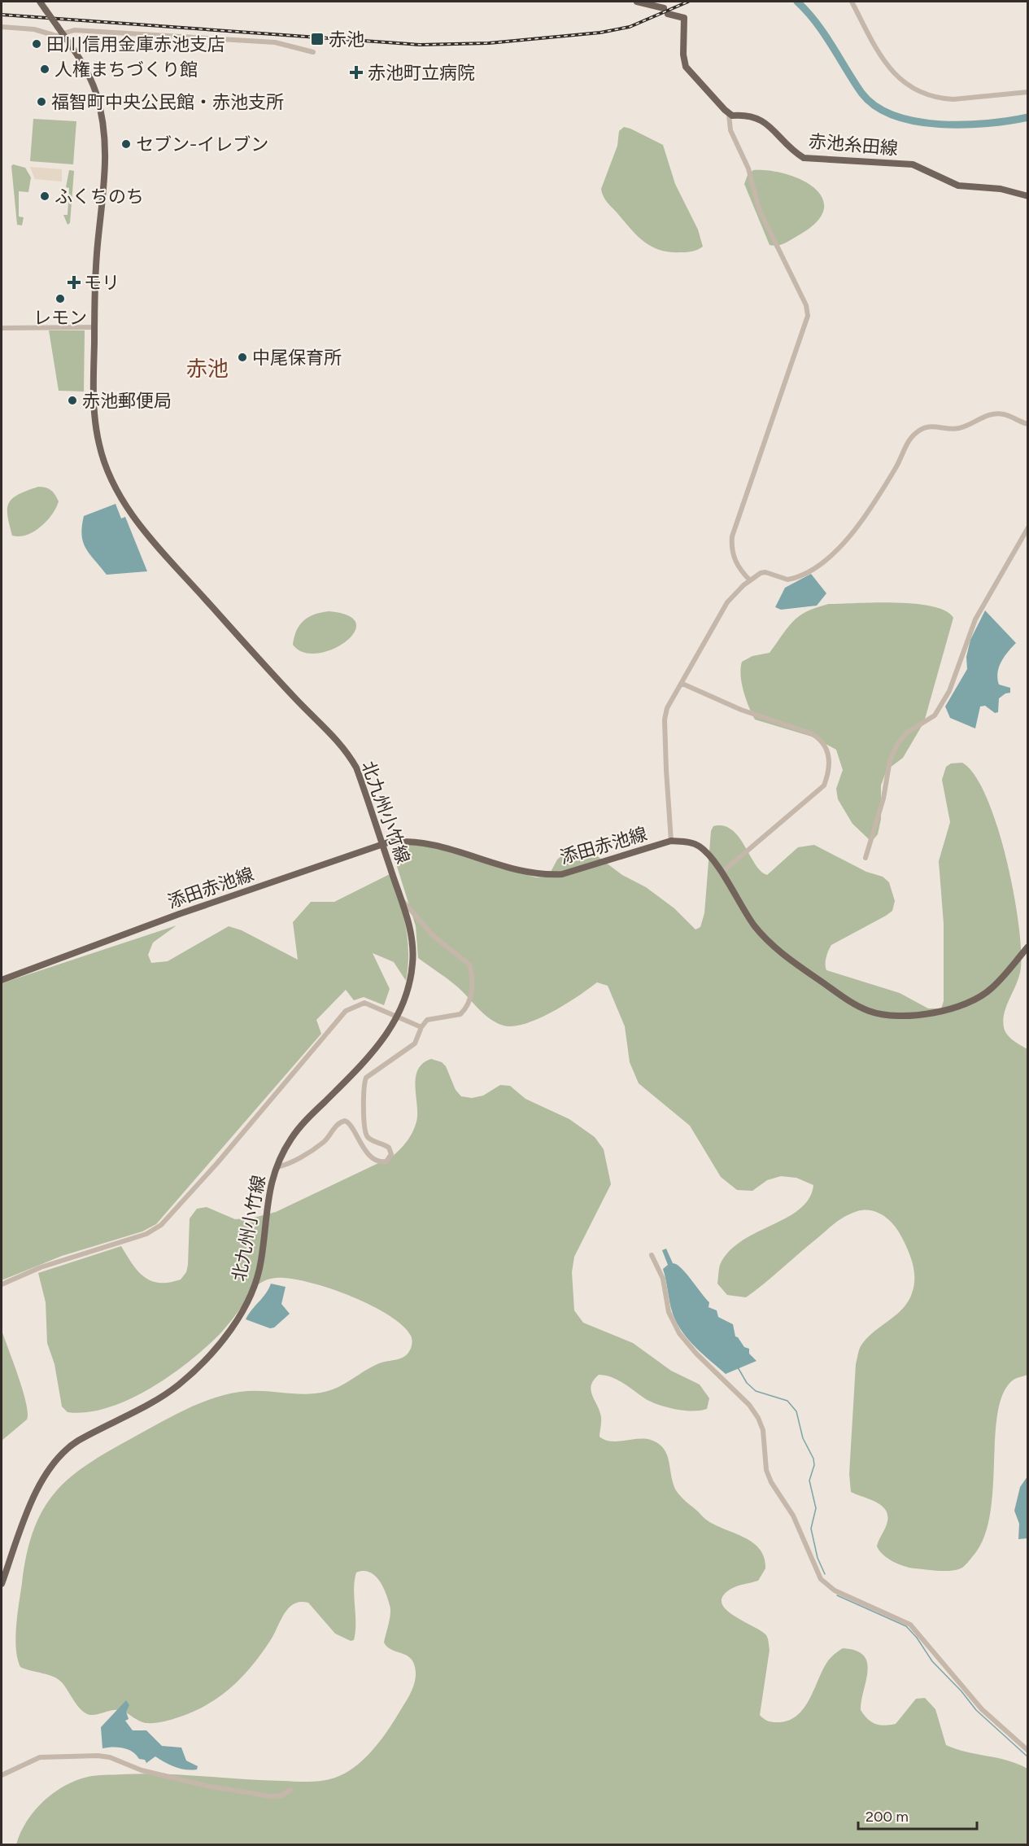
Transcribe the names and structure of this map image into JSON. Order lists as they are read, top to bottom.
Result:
{
  "streets": {
    "main road": ["赤池糸田線", "北九州小竹線", "添田赤池線"]
  },
  "crossings": [
    ["北九州小竹線", "添田赤池線"]
  ],
  "districts": ["赤池"],
  "places": {
    "transit": ["赤池"],
    "other": [
      "田川信用金庫赤池支店",
      "人権まちづくり館",
      "福智町中央公民館・赤池支所",
      "セブン-イレブン",
      "ふくちのち",
      "レモン",
      "中尾保育所",
      "赤池郵便局"
    ],
    "health": ["赤池町立病院", "モリ"]
  },
  "scale_bar": "200 m"
}
